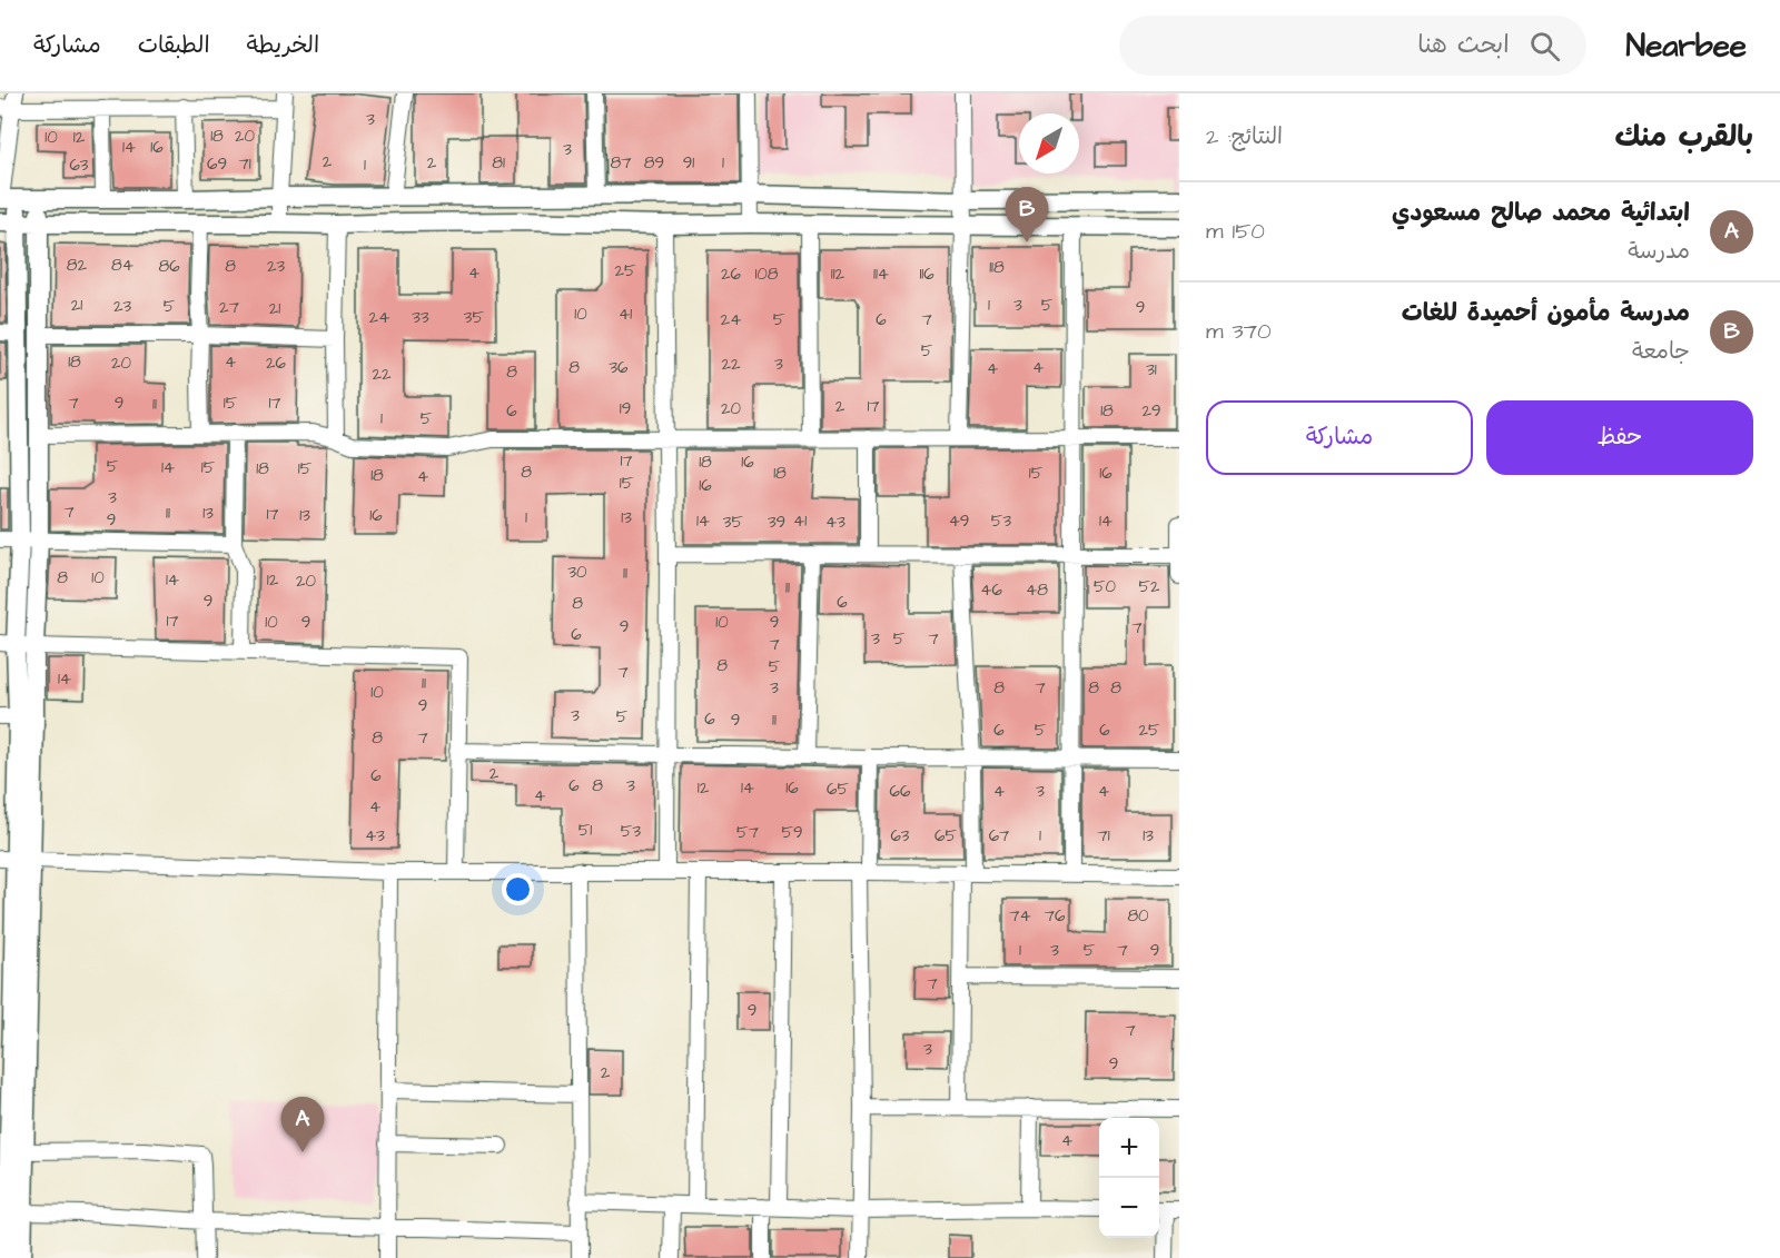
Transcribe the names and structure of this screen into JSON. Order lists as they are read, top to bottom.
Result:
{
  "house_numbers": [
    "3",
    "18",
    "20",
    "10",
    "12",
    "14",
    "16",
    "3",
    "2",
    "2",
    "81",
    "87",
    "89",
    "91",
    "1",
    "69",
    "71",
    "63",
    "1",
    "82",
    "84",
    "86",
    "8",
    "23",
    "118",
    "25",
    "4",
    "26",
    "108",
    "112",
    "114",
    "116",
    "21",
    "1",
    "3",
    "5",
    "23",
    "5",
    "27",
    "9",
    "21",
    "10",
    "41",
    "24",
    "33",
    "35",
    "24",
    "5",
    "6",
    "7",
    "5",
    "18",
    "4",
    "20",
    "26",
    "22",
    "3",
    "8",
    "36",
    "4",
    "4",
    "31",
    "8",
    "22",
    "7",
    "9",
    "15",
    "17",
    "11",
    "2",
    "17",
    "19",
    "20",
    "6",
    "18",
    "29",
    "1",
    "5",
    "17",
    "18",
    "16",
    "5",
    "14",
    "15",
    "18",
    "15",
    "8",
    "18",
    "15",
    "16",
    "18",
    "4",
    "15",
    "16",
    "3",
    "7",
    "11",
    "13",
    "17",
    "13",
    "16",
    "1",
    "13",
    "9",
    "14",
    "41",
    "49",
    "53",
    "14",
    "35",
    "39",
    "43",
    "30",
    "11",
    "8",
    "10",
    "14",
    "12",
    "20",
    "50",
    "52",
    "11",
    "46",
    "48",
    "9",
    "6",
    "8",
    "17",
    "10",
    "9",
    "10",
    "9",
    "9",
    "7",
    "6",
    "3",
    "5",
    "7",
    "7",
    "8",
    "5",
    "7",
    "14",
    "11",
    "3",
    "8",
    "7",
    "8",
    "8",
    "10",
    "9",
    "3",
    "5",
    "6",
    "9",
    "11",
    "6",
    "5",
    "6",
    "25",
    "8",
    "7",
    "2",
    "6",
    "6",
    "8",
    "3",
    "12",
    "14",
    "16",
    "65",
    "66",
    "4",
    "3",
    "4",
    "4",
    "4",
    "51",
    "53",
    "57",
    "59",
    "43",
    "63",
    "65",
    "67",
    "1",
    "71",
    "13",
    "74",
    "76",
    "80",
    "1",
    "3",
    "5",
    "7",
    "9",
    "7",
    "9",
    "7",
    "3",
    "9",
    "2",
    "4"
  ],
  "north": "bottom left",
  "page": {
    "header": "Nearbee",
    "search": "ابحث هنا",
    "nav": ["الخريطة", "الطبقات", "مشاركة"],
    "heading": ["بالقرب منك", "النتائج: 2"],
    "list": [
      {
        "mark": "A",
        "name": "ابتدائية محمد صالح مسعودي",
        "note": "مدرسة",
        "value": "150 m"
      },
      {
        "mark": "B",
        "name": "مدرسة مأمون أحميدة للغات",
        "note": "جامعة",
        "value": "370 m"
      }
    ],
    "pins": ["B", "A"],
    "buttons": ["حفظ", "مشاركة"],
    "map_buttons": ["+", "−"]
  }
}
